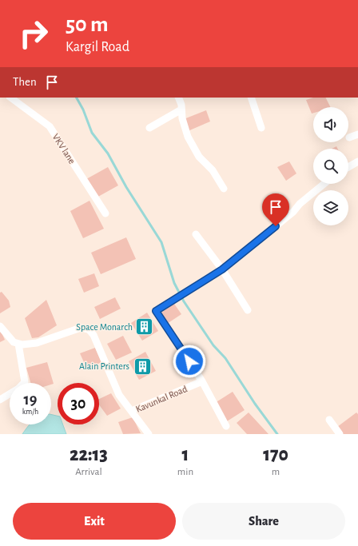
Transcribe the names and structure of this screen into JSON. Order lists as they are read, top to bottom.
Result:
{
  "streets": {
    "street": ["VKV lane", "Kavunkal Road"]
  },
  "places": {
    "building": ["Space Monarch", "Alain Printers"]
  },
  "page": {
    "turn": ["50 m", "Kargil Road"],
    "then": "Then",
    "speed": "19 km/h",
    "limit": "30",
    "eta": [
      "22:13",
      "Arrival",
      "1",
      "min",
      "170",
      "m"
    ],
    "buttons": ["Exit", "Share"]
  }
}
